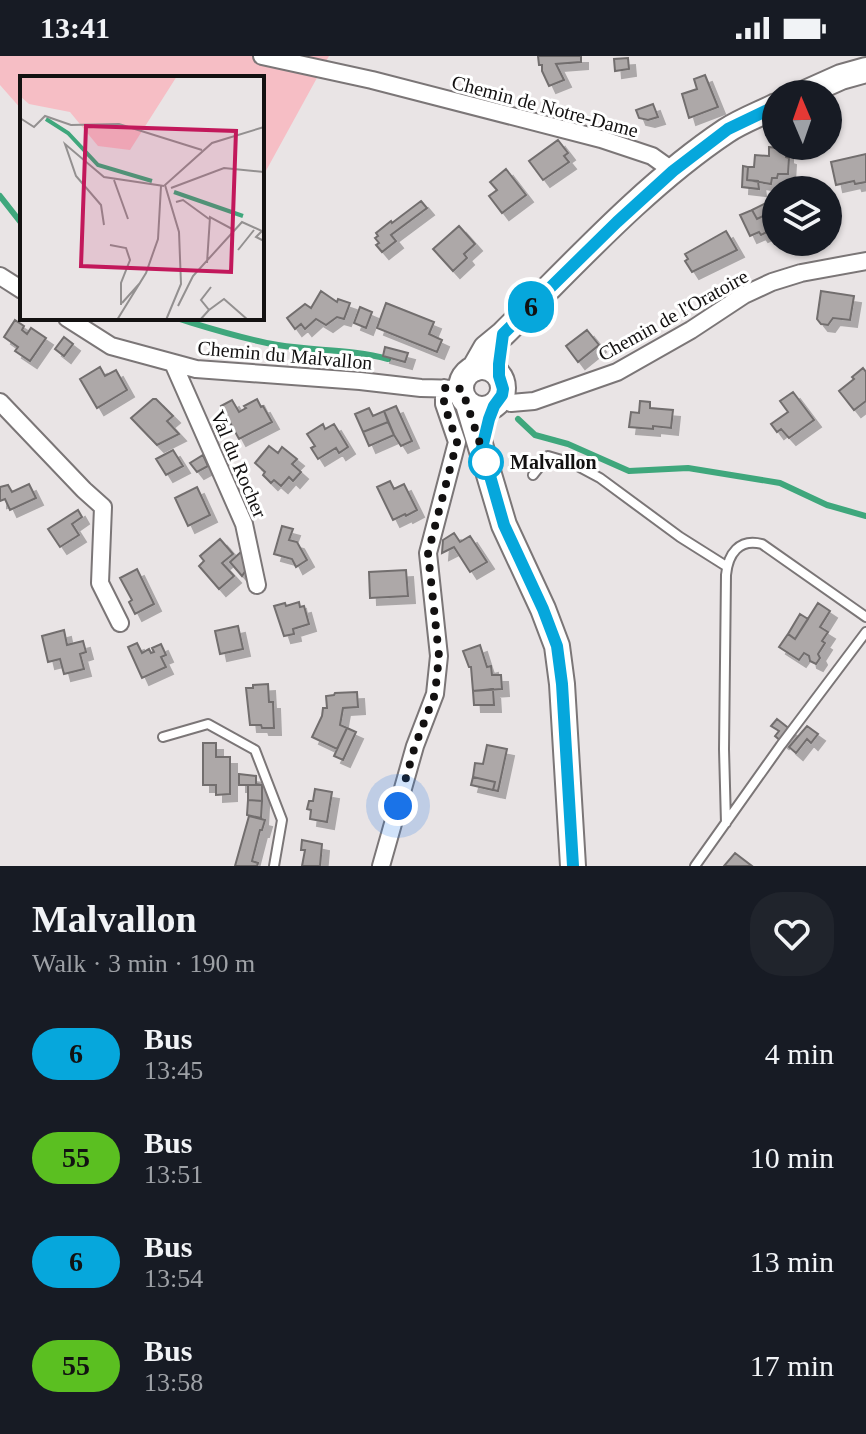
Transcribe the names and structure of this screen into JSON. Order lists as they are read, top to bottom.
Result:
{
  "streets": {
    "street": [
      "Chemin de Notre-Dame",
      "Chemin de l'Oratoire",
      "Chemin du Malvallon",
      "Val du Rocher"
    ]
  },
  "crossings": [
    ["Chemin du Malvallon", "Val du Rocher"]
  ],
  "places": ["Malvallon"],
  "lines": ["bus line 6"],
  "north": "top",
  "page": {
    "status": "13:41",
    "on_map": "6",
    "heading": ["Malvallon", "Walk · 3 min · 190 m"],
    "list": [
      {
        "mark": "6",
        "name": "Bus",
        "note": "13:45",
        "value": "4 min"
      },
      {
        "mark": "55",
        "name": "Bus",
        "note": "13:51",
        "value": "10 min"
      },
      {
        "mark": "6",
        "name": "Bus",
        "note": "13:54",
        "value": "13 min"
      },
      {
        "mark": "55",
        "name": "Bus",
        "note": "13:58",
        "value": "17 min"
      }
    ]
  }
}
